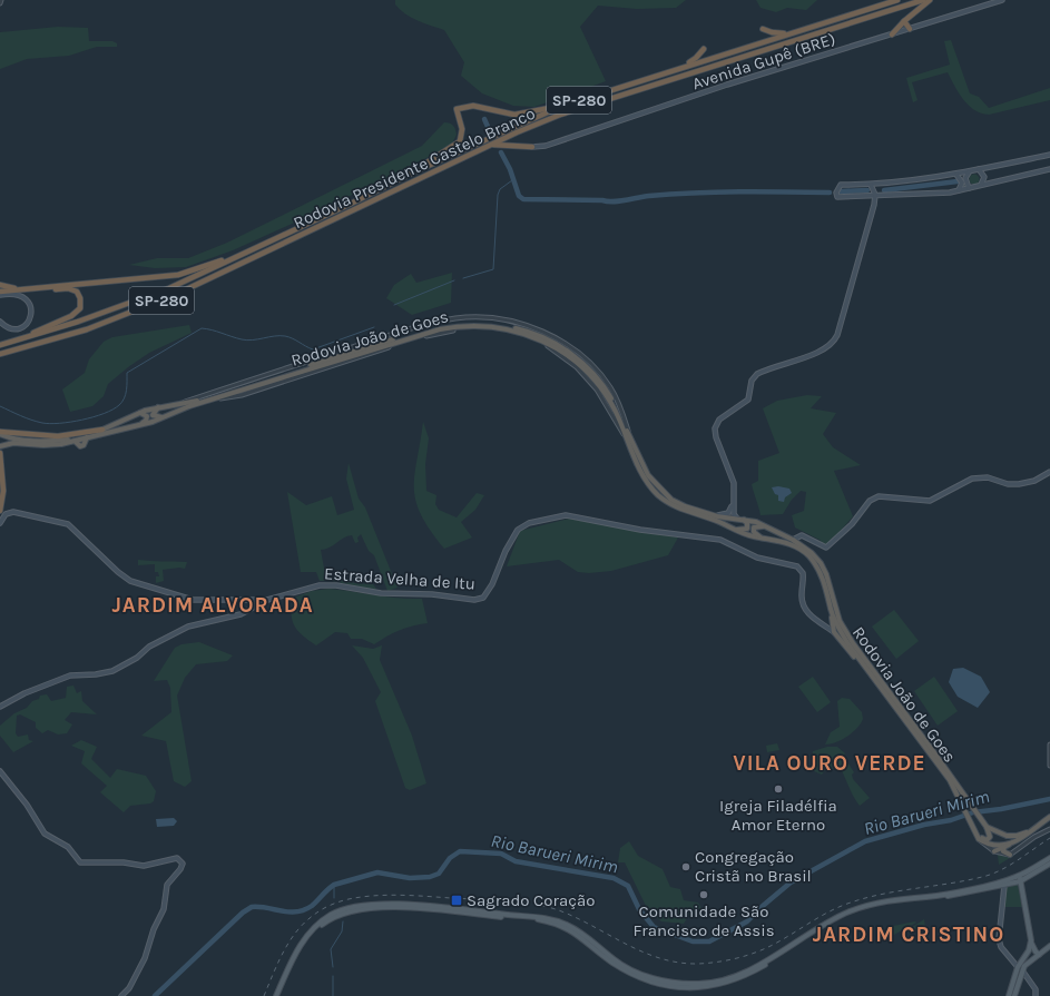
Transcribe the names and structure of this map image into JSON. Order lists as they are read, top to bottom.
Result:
{
  "streets": {
    "highway": ["SP-280", "Rodovia Presidente Castelo Branco", "Rodovia João de Goes"],
    "main road": ["Avenida Gupê (BRE)", "Estrada Velha de Itu"]
  },
  "districts": ["JARDIM ALVORADA", "VILA OURO VERDE", "JARDIM CRISTINO"],
  "water": ["Rio Barueri Mirim"],
  "places": {
    "other": ["Igreja Filadélfia Amor Eterno", "Congregação Cristã no Brasil", "Comunidade São Francisco de Assis"],
    "transit": ["Sagrado Coração"]
  }
}
